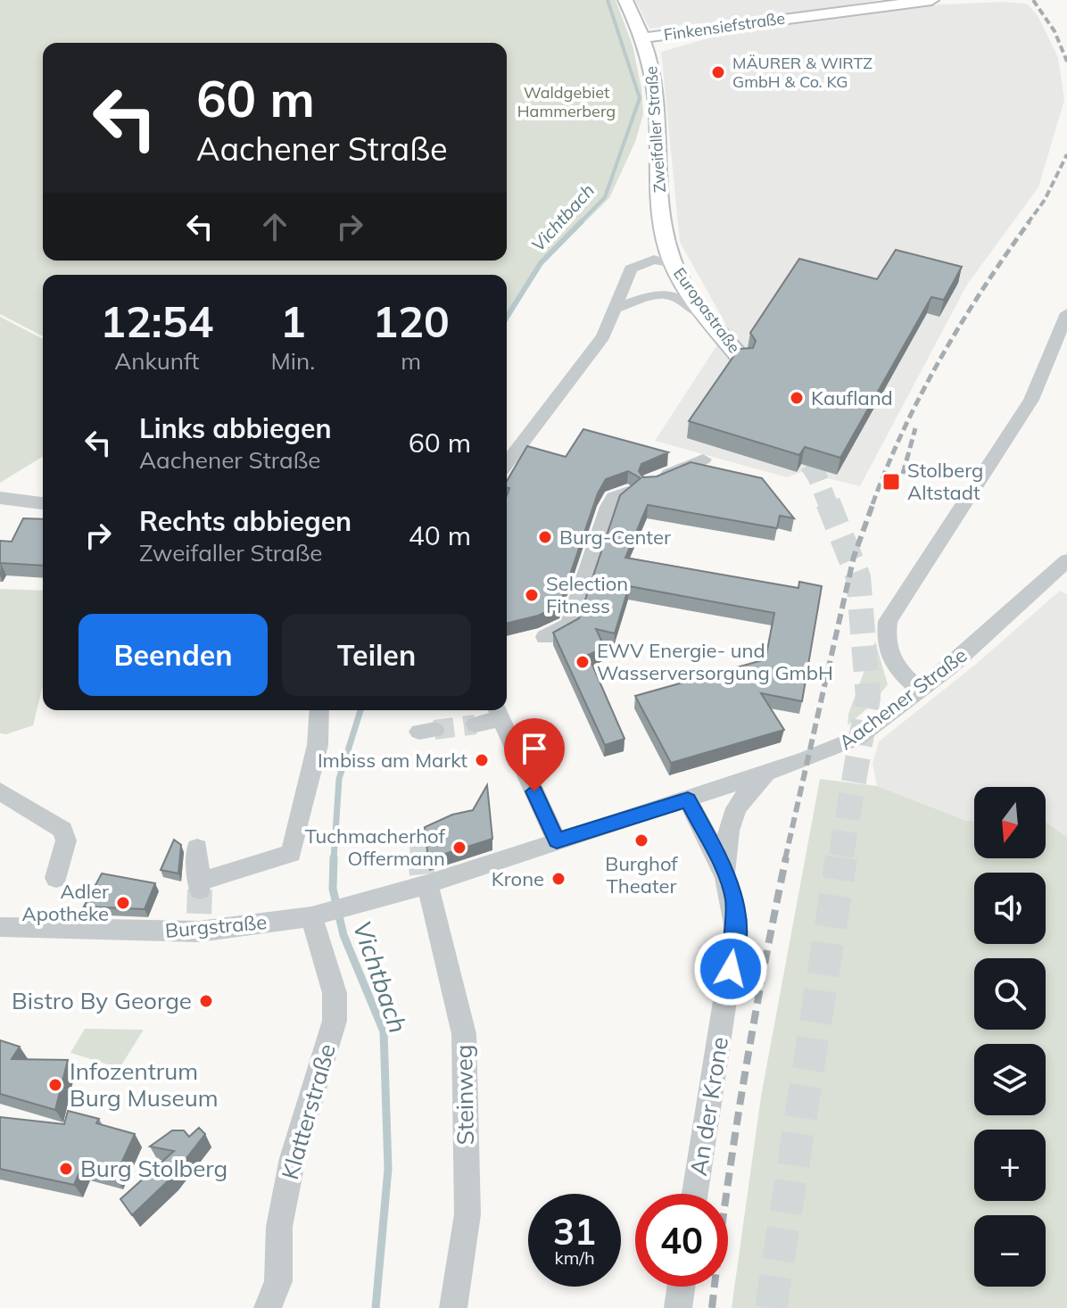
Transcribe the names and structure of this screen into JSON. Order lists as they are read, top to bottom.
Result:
{
  "streets": {
    "main road": ["Finkensiefstraße", "Zweifaller Straße", "Europastraße"],
    "street": [
      "Aachener Straße",
      "Burgstraße",
      "Steinweg",
      "An der Krone",
      "Klatterstraße"
    ]
  },
  "crossings": [
    ["Finkensiefstraße", "Zweifaller Straße"],
    ["Zweifaller Straße", "Europastraße"],
    ["Aachener Straße", "Burgstraße"],
    ["Aachener Straße", "Steinweg"],
    ["Aachener Straße", "An der Krone"],
    ["Burgstraße", "Steinweg"],
    ["Burgstraße", "Klatterstraße"]
  ],
  "water": ["Vichtbach"],
  "parks": ["Waldgebiet Hammerberg"],
  "places": {
    "other": [
      "MÄURER & WIRTZ GmbH & Co. KG",
      "Kaufland",
      "Burg-Center",
      "Selection Fitness",
      "EWV Energie- und Wasserversorgung GmbH",
      "Imbiss am Markt",
      "Burghof Theater",
      "Tuchmacherhof Offermann",
      "Krone",
      "Adler Apotheke",
      "Bistro By George",
      "Infozentrum Burg Museum",
      "Burg Stolberg"
    ],
    "transit": ["Stolberg Altstadt"]
  },
  "north": "bottom",
  "page": {
    "turn": ["60 m", "Aachener Straße"],
    "eta": [
      "12:54",
      "Ankunft",
      "1",
      "Min.",
      "120",
      "m"
    ],
    "list": [
      {
        "name": "Links abbiegen",
        "note": "Aachener Straße",
        "value": "60 m"
      },
      {
        "name": "Rechts abbiegen",
        "note": "Zweifaller Straße",
        "value": "40 m"
      }
    ],
    "buttons": ["Beenden", "Teilen"],
    "map_buttons": ["+", "−"],
    "speed": "31 km/h",
    "limit": "40"
  }
}
